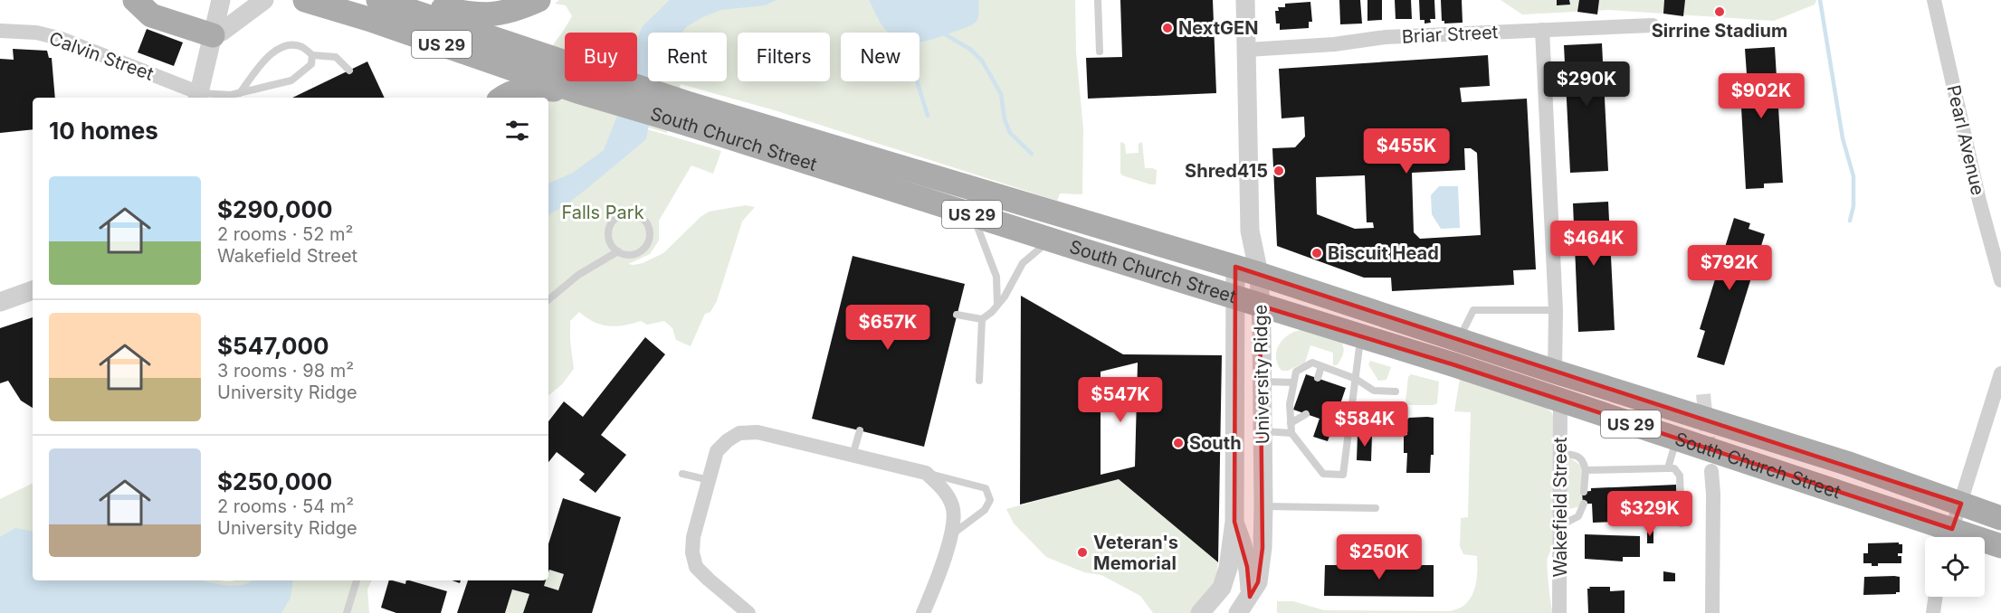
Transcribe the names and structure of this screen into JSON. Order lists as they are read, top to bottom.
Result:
{
  "streets": {
    "main road": ["US 29", "South Church Street"],
    "street": [
      "Briar Street",
      "Calvin Street",
      "Pearl Avenue",
      "University Ridge",
      "Wakefield Street"
    ]
  },
  "crossings": [
    ["Briar Street", "University Ridge"],
    ["South Church Street", "University Ridge"],
    ["South Church Street", "Wakefield Street"]
  ],
  "parks": ["Falls Park"],
  "places": [
    "Sirrine Stadium",
    "NextGEN",
    "Shred415",
    "Biscuit Head",
    "South",
    "Veteran's Memorial"
  ],
  "page": {
    "chip": [
      "Buy",
      "Rent",
      "Filters",
      "New"
    ],
    "price": [
      "$290K",
      "$902K",
      "$455K",
      "$464K",
      "$792K",
      "$657K",
      "$547K",
      "$584K",
      "$329K",
      "$250K"
    ],
    "heading": "10 homes",
    "list": [
      {
        "name": "$290,000",
        "note": "2 rooms · 52 m² · Wakefield Street"
      },
      {
        "name": "$547,000",
        "note": "3 rooms · 98 m² · University Ridge"
      },
      {
        "name": "$250,000",
        "note": "2 rooms · 54 m² · University Ridge"
      }
    ]
  }
}
